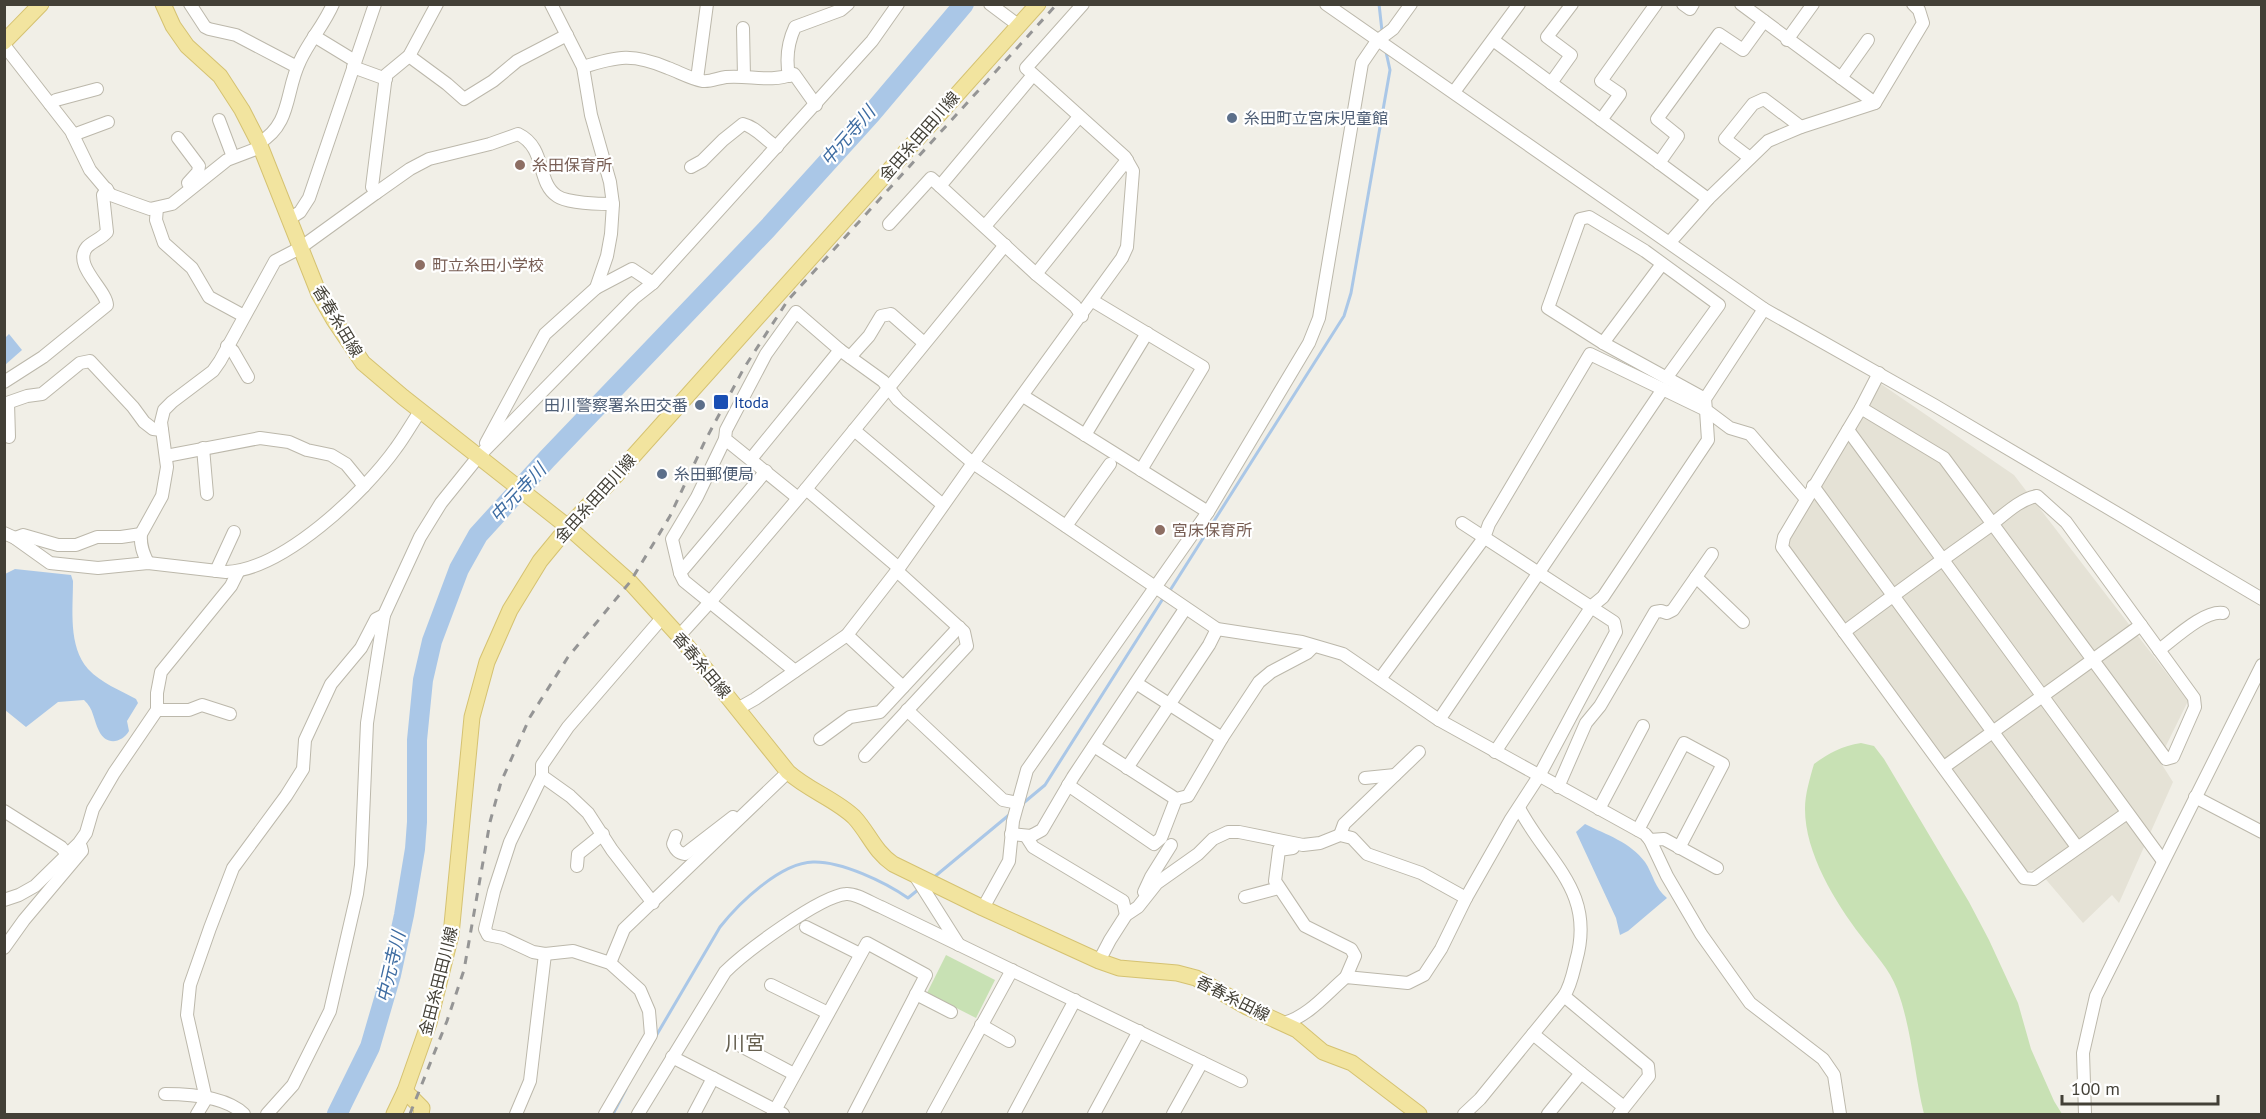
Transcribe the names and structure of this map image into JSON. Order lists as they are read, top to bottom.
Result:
{
  "streets": {
    "main road": ["金田糸田田川線", "香春糸田線"]
  },
  "crossings": [
    ["金田糸田田川線", "香春糸田線"]
  ],
  "districts": ["川宮"],
  "water": ["中元寺川"],
  "places": {
    "other": [
      "糸田町立宮床児童館",
      "糸田保育所",
      "町立糸田小学校",
      "田川警察署糸田交番",
      "糸田郵便局",
      "宮床保育所"
    ],
    "transit": ["Itoda"]
  },
  "scale_bar": "100 m"
}
